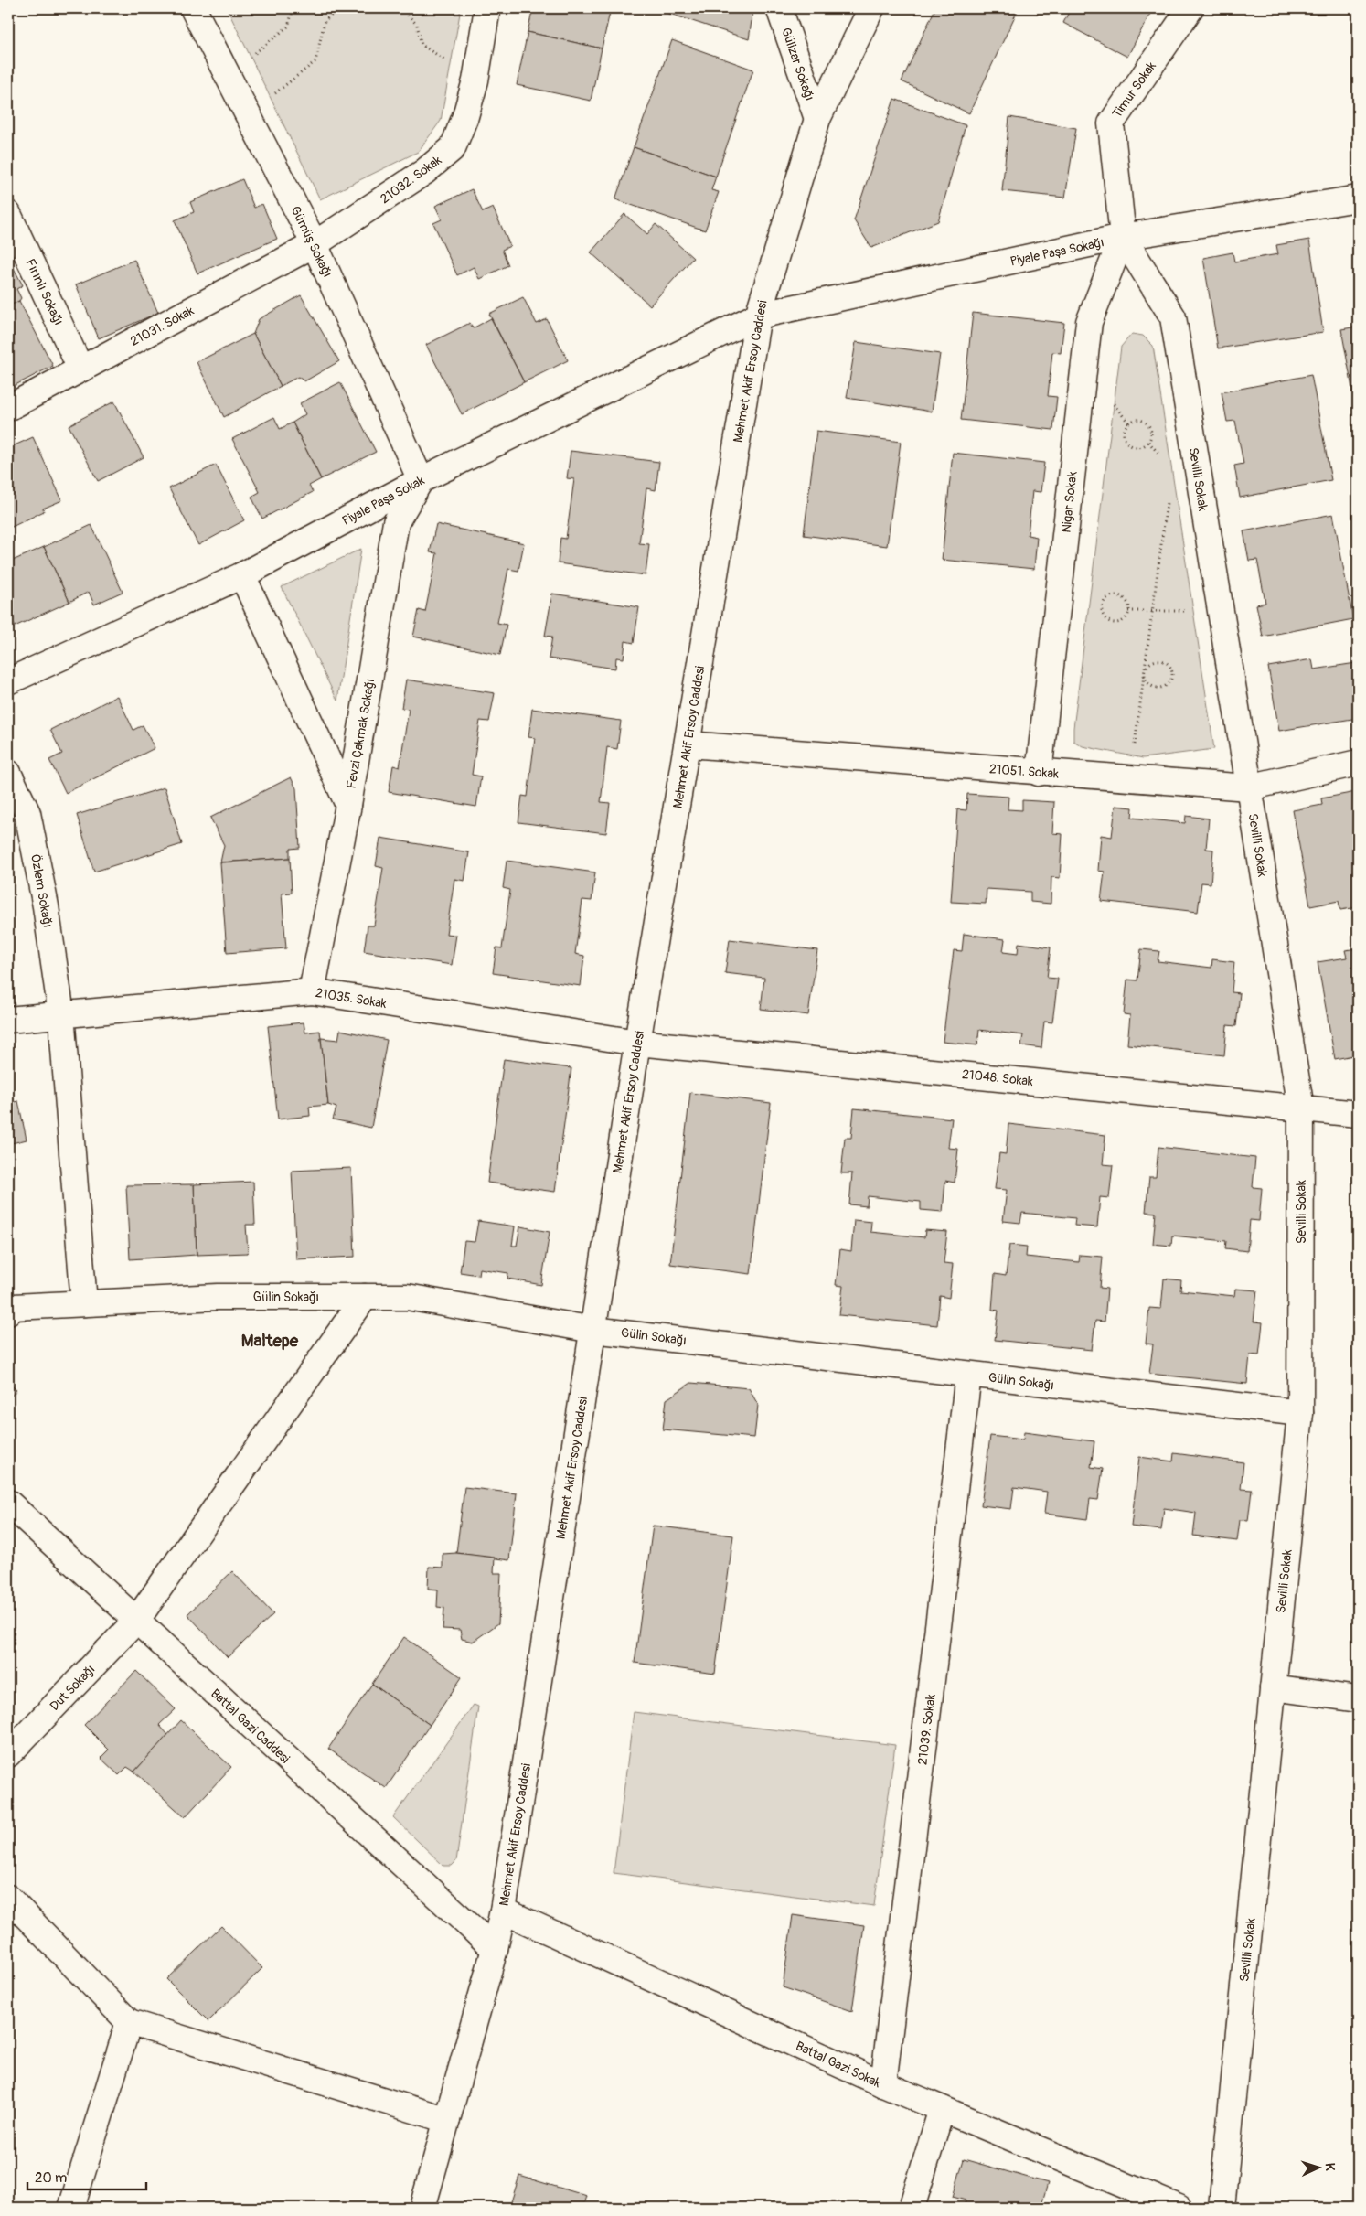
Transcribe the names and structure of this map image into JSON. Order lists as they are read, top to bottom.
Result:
{
  "streets": {
    "street": [
      "Gülizar Sokağı",
      "Timur Sokak",
      "21032. Sokak",
      "Gümüş Sokağı",
      "Piyale Paşa Sokağı",
      "Fırınlı Sokağı",
      "21031. Sokak",
      "Mehmet Akif Ersoy Caddesi",
      "Sevilli Sokak",
      "Piyale Paşa Sokak",
      "Nigar Sokak",
      "Fevzi Çakmak Sokağı",
      "21051. Sokak",
      "Özlem Sokağı",
      "21035. Sokak",
      "21048. Sokak",
      "Gülin Sokağı",
      "Dut Sokağı",
      "Battal Gazi Caddesi",
      "21039. Sokak",
      "Battal Gazi Sokak"
    ]
  },
  "crossings": [
    ["Gülizar Sokağı", "Mehmet Akif Ersoy Caddesi"],
    ["Timur Sokak", "Piyale Paşa Sokağı"],
    ["Timur Sokak", "Sevilli Sokak"],
    ["Timur Sokak", "Nigar Sokak"],
    ["21032. Sokak", "Gümüş Sokağı"],
    ["21032. Sokak", "21031. Sokak"],
    ["Gümüş Sokağı", "21031. Sokak"],
    ["Gümüş Sokağı", "Piyale Paşa Sokak"],
    ["Gümüş Sokağı", "Fevzi Çakmak Sokağı"],
    ["Piyale Paşa Sokağı", "Mehmet Akif Ersoy Caddesi"],
    ["Piyale Paşa Sokağı", "Sevilli Sokak"],
    ["Piyale Paşa Sokağı", "Piyale Paşa Sokak"],
    ["Piyale Paşa Sokağı", "Nigar Sokak"],
    ["Fırınlı Sokağı", "21031. Sokak"],
    ["Mehmet Akif Ersoy Caddesi", "Piyale Paşa Sokak"],
    ["Mehmet Akif Ersoy Caddesi", "21051. Sokak"],
    ["Mehmet Akif Ersoy Caddesi", "21035. Sokak"],
    ["Mehmet Akif Ersoy Caddesi", "21048. Sokak"],
    ["Mehmet Akif Ersoy Caddesi", "Gülin Sokağı"],
    ["Mehmet Akif Ersoy Caddesi", "Battal Gazi Caddesi"],
    ["Mehmet Akif Ersoy Caddesi", "Battal Gazi Sokak"],
    ["Sevilli Sokak", "Nigar Sokak"],
    ["Sevilli Sokak", "21051. Sokak"],
    ["Sevilli Sokak", "21048. Sokak"],
    ["Sevilli Sokak", "Gülin Sokağı"],
    ["Piyale Paşa Sokak", "Fevzi Çakmak Sokağı"],
    ["Nigar Sokak", "21051. Sokak"],
    ["Fevzi Çakmak Sokağı", "21035. Sokak"],
    ["Özlem Sokağı", "21035. Sokak"],
    ["Özlem Sokağı", "Gülin Sokağı"],
    ["21035. Sokak", "21048. Sokak"],
    ["Gülin Sokağı", "Dut Sokağı"],
    ["Gülin Sokağı", "21039. Sokak"],
    ["Dut Sokağı", "Battal Gazi Caddesi"],
    ["21039. Sokak", "Battal Gazi Sokak"]
  ],
  "districts": ["Maltepe"],
  "scale_bar": "20 m",
  "north": "right"
}
